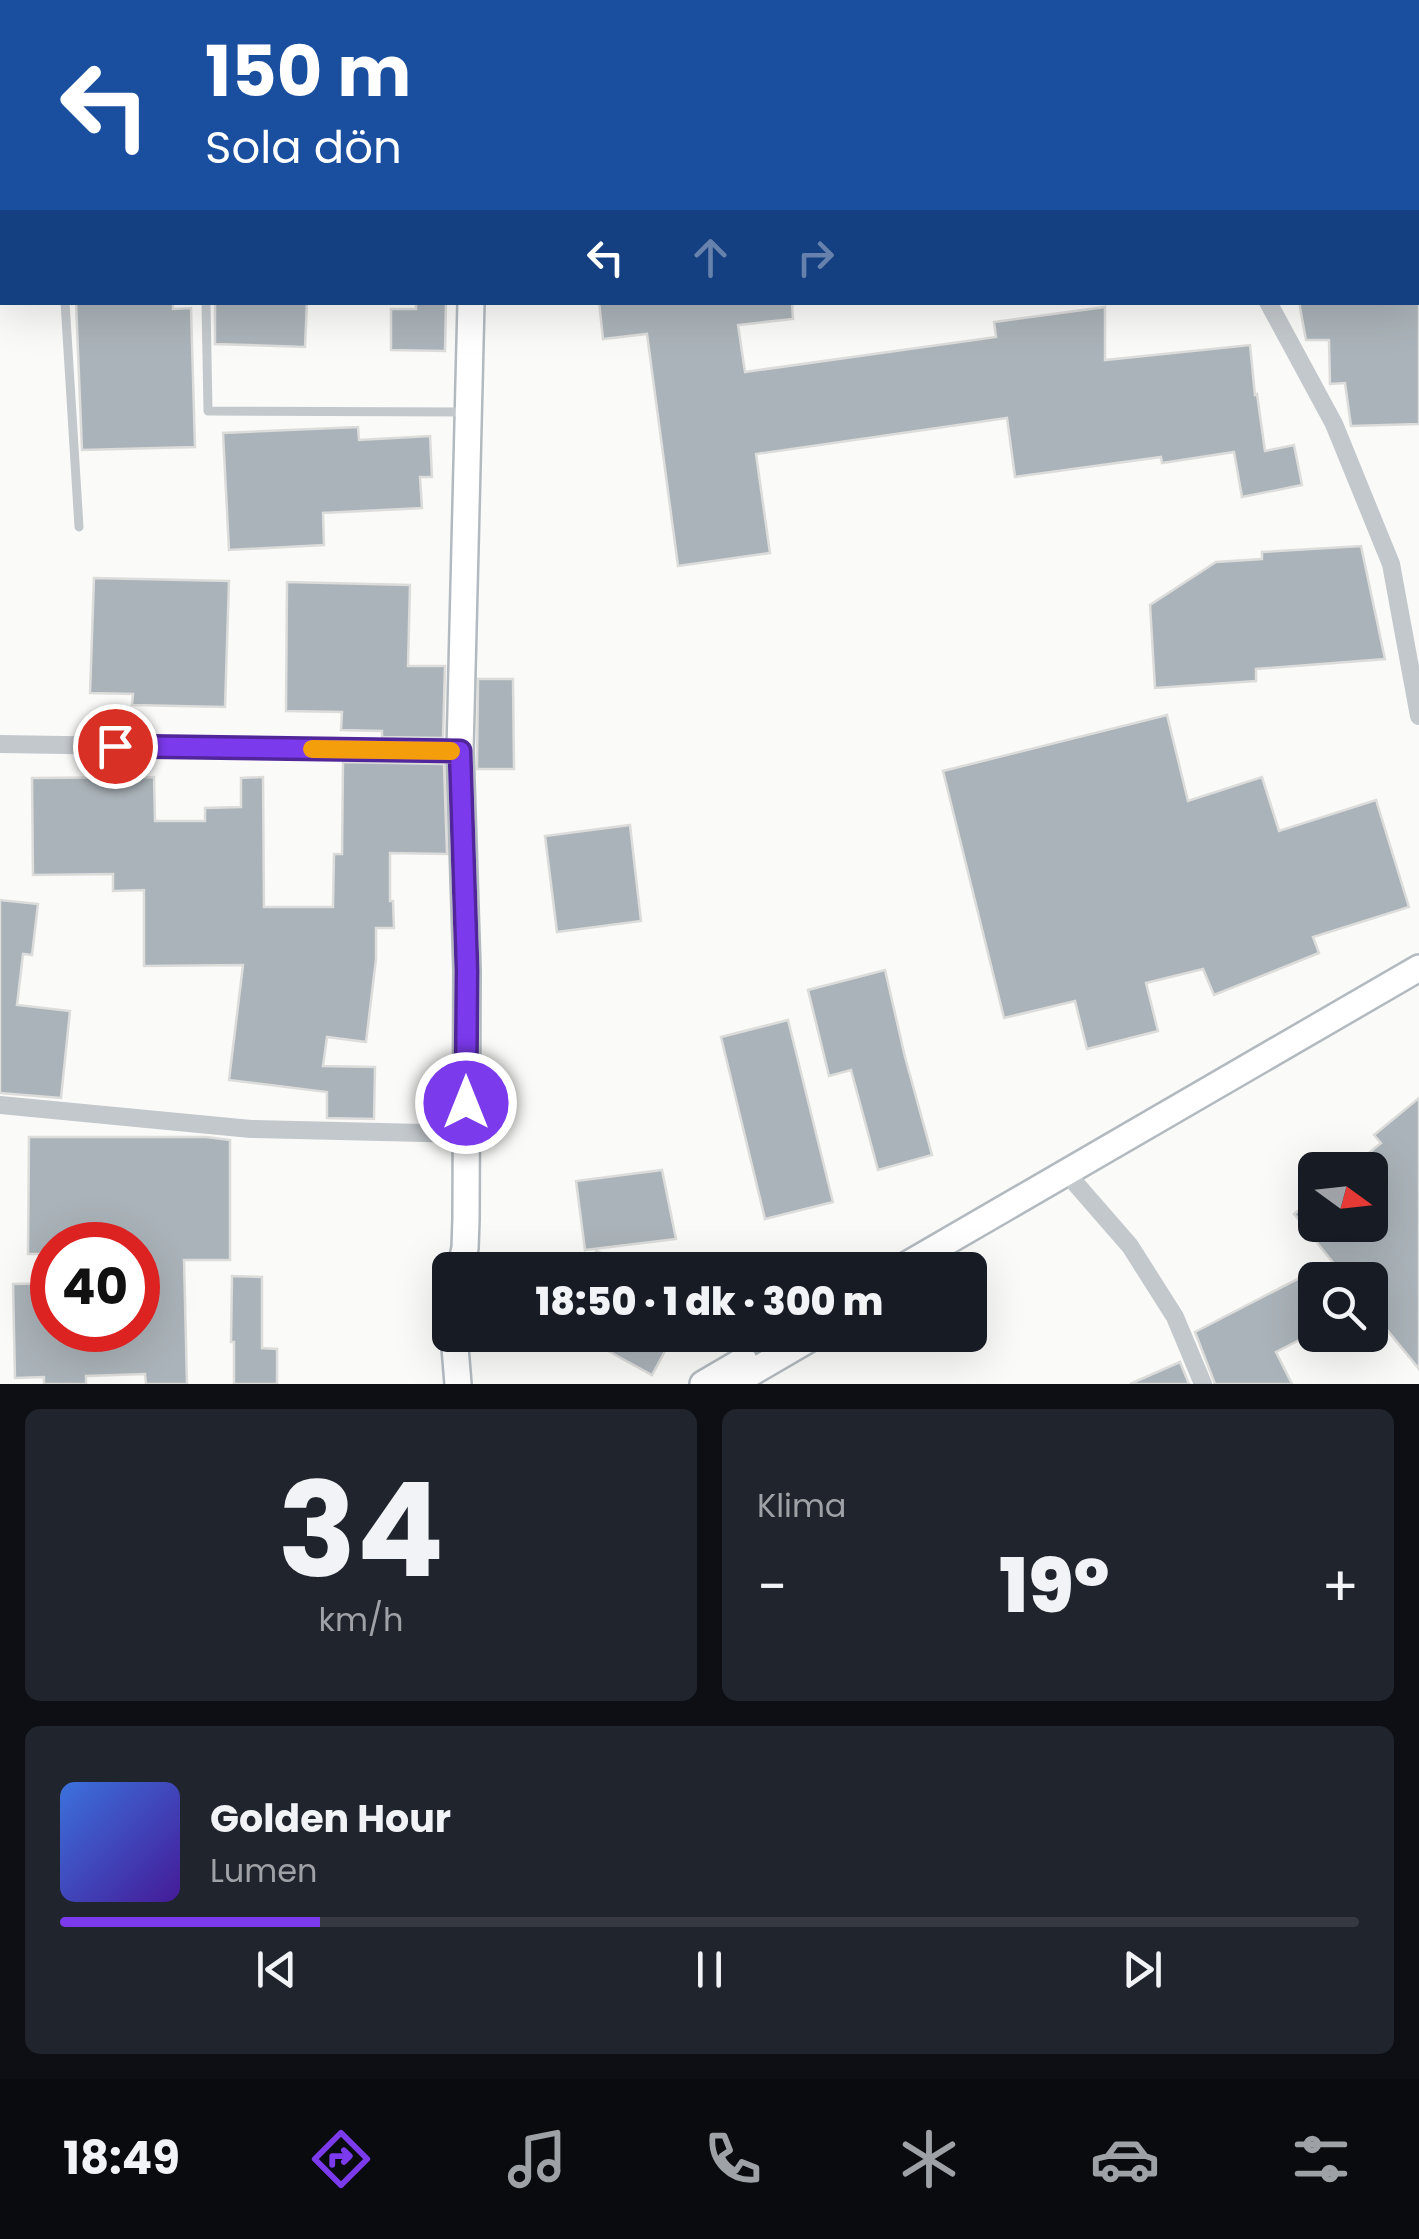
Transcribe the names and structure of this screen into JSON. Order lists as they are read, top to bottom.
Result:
{
  "north": "right",
  "page": {
    "turn": ["150 m", "Sola dön"],
    "limit": "40",
    "trip": "18:50 · 1 dk · 300 m",
    "tile": [
      ["34", "km/h"],
      "Klima"
    ],
    "heat": ["−", "19°", "+"],
    "song": ["Golden Hour", "Lumen"],
    "tabs": "18:49"
  }
}
